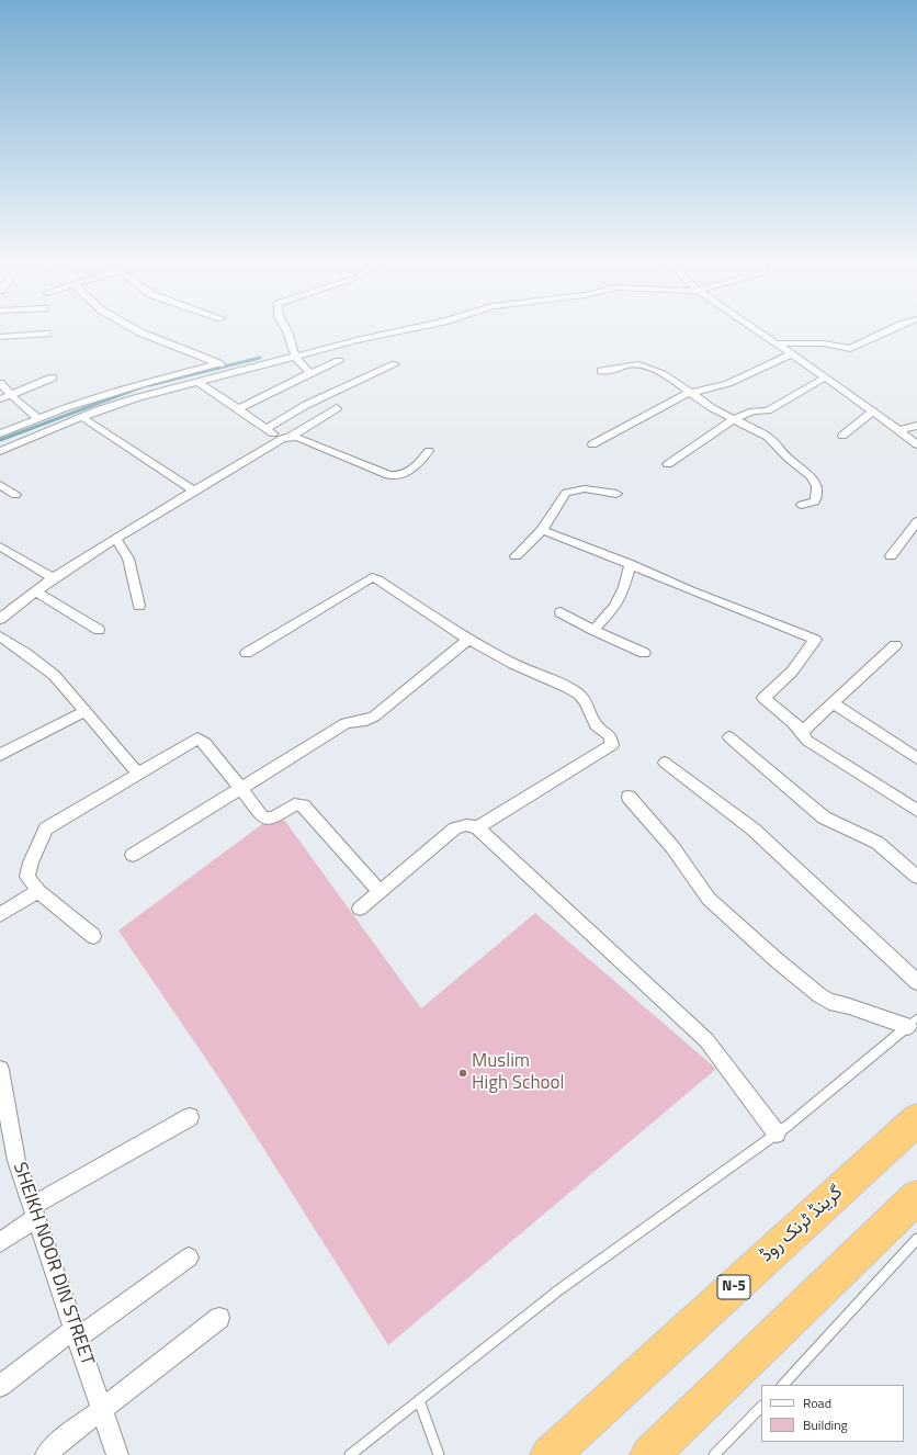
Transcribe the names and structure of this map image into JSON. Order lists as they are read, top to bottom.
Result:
{
  "streets": {
    "highway": ["گرینڈ ٹرنک روڈ", "N-5"],
    "street": ["SHEIKH NOOR DIN STREET"]
  },
  "places": ["Muslim High School"],
  "legend": ["Road", "Building"]
}
